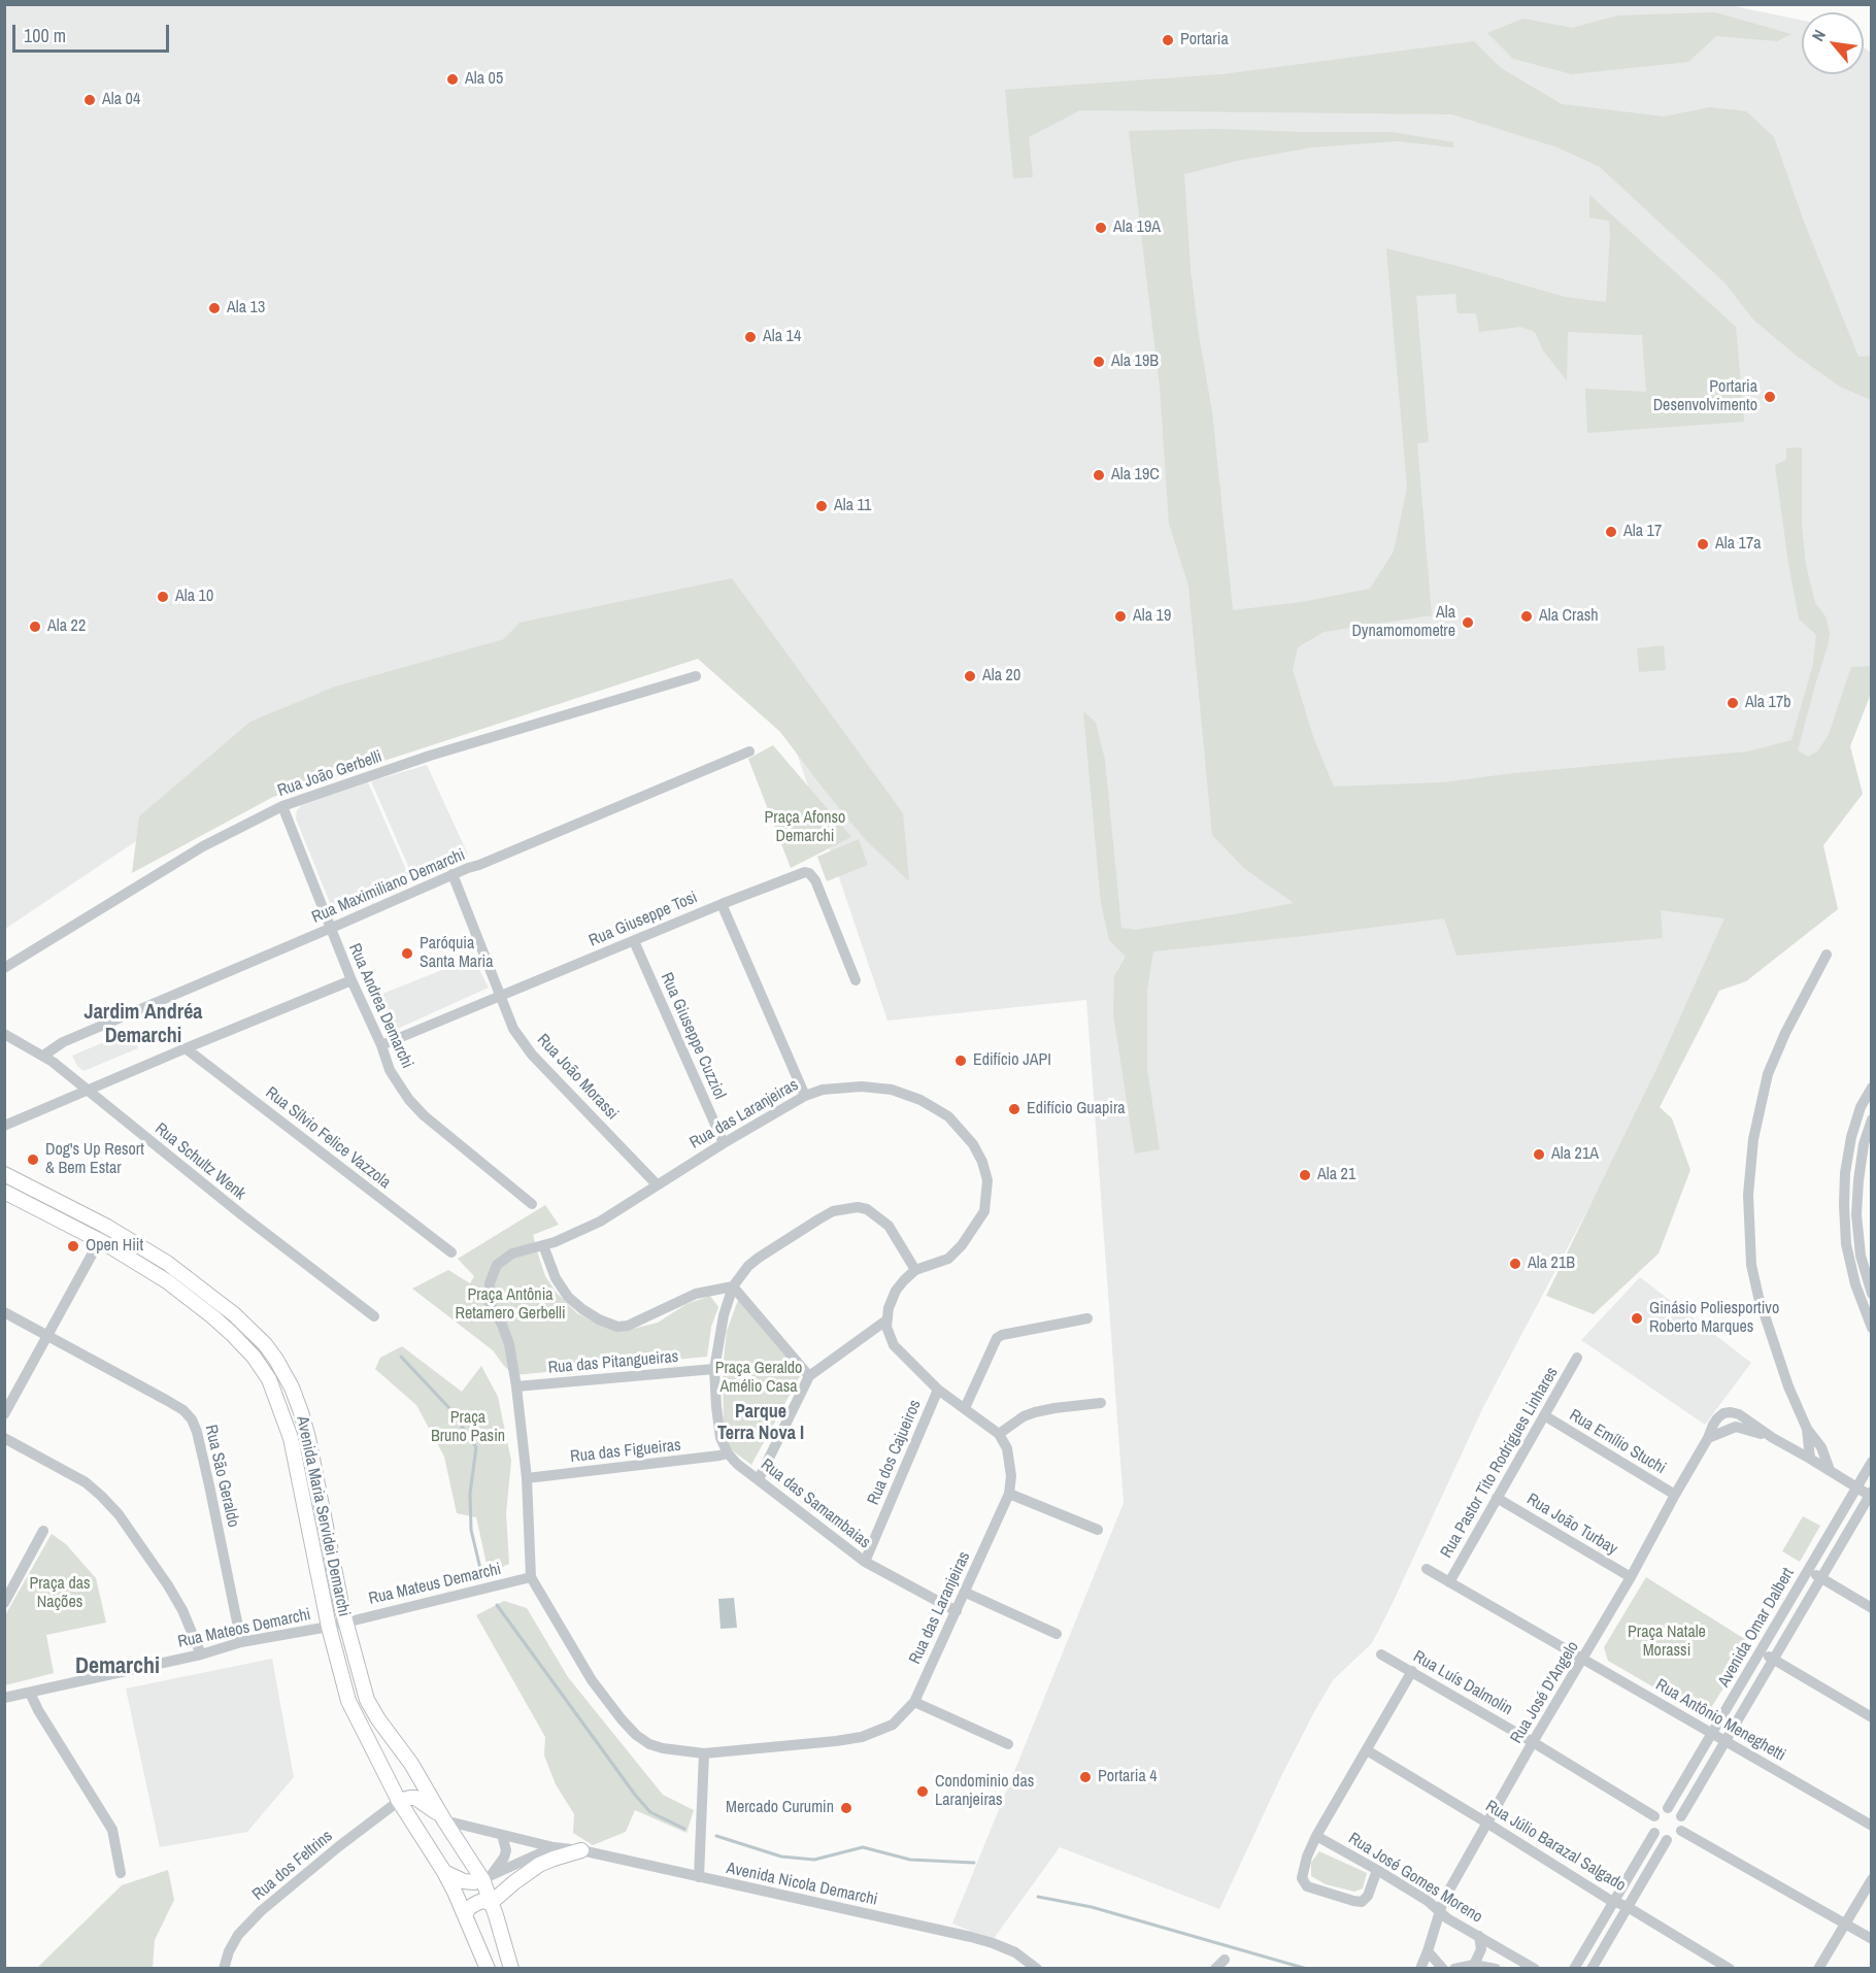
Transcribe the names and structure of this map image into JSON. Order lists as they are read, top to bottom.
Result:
{
  "streets": {
    "main road": ["Avenida Maria Servidei Demarchi"],
    "street": [
      "Rua João Gerbelli",
      "Rua Maximiliano Demarchi",
      "Rua Giuseppe Tosi",
      "Rua Andrea Demarchi",
      "Rua Giuseppe Cuzziol",
      "Rua João Morassi",
      "Rua das Laranjeiras",
      "Rua Sílvio Felice Vazzola",
      "Rua Schultz Wenk",
      "Rua das Pitangueiras",
      "Rua Emílio Stuchi",
      "Rua das Figueiras",
      "Rua dos Cajueiros",
      "Rua Pastor Tito Rodrigues Linhares",
      "Rua São Geraldo",
      "Rua das Samambaias",
      "Rua João Turbay",
      "Rua Mateus Demarchi",
      "Avenida Omar Dalbert",
      "Rua Mateos Demarchi",
      "Rua Luís Dalmolin",
      "Rua José D'Angelo",
      "Rua Antônio Meneghetti",
      "Rua Júlio Barazal Salgado",
      "Rua dos Feltrins",
      "Rua José Gomes Moreno",
      "Avenida Nicola Demarchi"
    ]
  },
  "crossings": [
    ["Rua João Gerbelli", "Rua Andrea Demarchi"],
    ["Rua Maximiliano Demarchi", "Rua Andrea Demarchi"],
    ["Rua Maximiliano Demarchi", "Rua João Morassi"],
    ["Rua Maximiliano Demarchi", "Rua Schultz Wenk"],
    ["Rua Giuseppe Tosi", "Rua Andrea Demarchi"],
    ["Rua Giuseppe Tosi", "Rua Giuseppe Cuzziol"],
    ["Rua Giuseppe Tosi", "Rua João Morassi"],
    ["Rua Giuseppe Cuzziol", "Rua das Laranjeiras"],
    ["Rua João Morassi", "Rua das Laranjeiras"],
    ["Rua das Laranjeiras", "Rua das Pitangueiras"],
    ["Rua das Laranjeiras", "Rua das Figueiras"],
    ["Rua das Laranjeiras", "Rua das Samambaias"],
    ["Rua das Laranjeiras", "Rua Mateus Demarchi"],
    ["Rua Emílio Stuchi", "Rua Pastor Tito Rodrigues Linhares"],
    ["Rua Emílio Stuchi", "Rua José D'Angelo"],
    ["Rua das Figueiras", "Rua das Samambaias"],
    ["Rua dos Cajueiros", "Rua das Samambaias"],
    ["Rua Pastor Tito Rodrigues Linhares", "Rua João Turbay"],
    ["Rua Pastor Tito Rodrigues Linhares", "Rua Antônio Meneghetti"],
    ["Rua São Geraldo", "Rua Mateos Demarchi"],
    ["Avenida Maria Servidei Demarchi", "Rua Mateus Demarchi"],
    ["Avenida Maria Servidei Demarchi", "Rua Mateos Demarchi"],
    ["Avenida Maria Servidei Demarchi", "Rua dos Feltrins"],
    ["Avenida Maria Servidei Demarchi", "Avenida Nicola Demarchi"],
    ["Rua João Turbay", "Rua José D'Angelo"],
    ["Rua Mateus Demarchi", "Rua Mateos Demarchi"],
    ["Avenida Omar Dalbert", "Rua Luís Dalmolin"],
    ["Avenida Omar Dalbert", "Rua Antônio Meneghetti"],
    ["Rua Luís Dalmolin", "Rua José D'Angelo"],
    ["Rua José D'Angelo", "Rua Antônio Meneghetti"],
    ["Rua José D'Angelo", "Rua Júlio Barazal Salgado"],
    ["Rua José D'Angelo", "Rua José Gomes Moreno"]
  ],
  "districts": ["Jardim Andréa Demarchi", "Parque Terra Nova I", "Demarchi"],
  "parks": [
    "Praça Afonso Demarchi",
    "Praça Antônia Retamero Gerbelli",
    "Praça Geraldo Amélio Casa",
    "Praça Bruno Pasin",
    "Praça das Nações",
    "Praça Natale Morassi"
  ],
  "places": [
    "Portaria",
    "Ala 05",
    "Ala 04",
    "Ala 19A",
    "Ala 13",
    "Ala 14",
    "Ala 19B",
    "Portaria Desenvolvimento",
    "Ala 19C",
    "Ala 11",
    "Ala 17",
    "Ala 17a",
    "Ala 10",
    "Ala 19",
    "Ala Crash",
    "Ala Dynamomometre",
    "Ala 22",
    "Ala 20",
    "Ala 17b",
    "Paróquia Santa Maria",
    "Edifício JAPI",
    "Edifício Guapira",
    "Ala 21A",
    "Dog's Up Resort & Bem Estar",
    "Ala 21",
    "Open Hiit",
    "Ala 21B",
    "Ginásio Poliesportivo Roberto Marques",
    "Portaria 4",
    "Condominio das Laranjeiras",
    "Mercado Curumin"
  ],
  "scale_bar": "100 m",
  "north": "top left"
}
